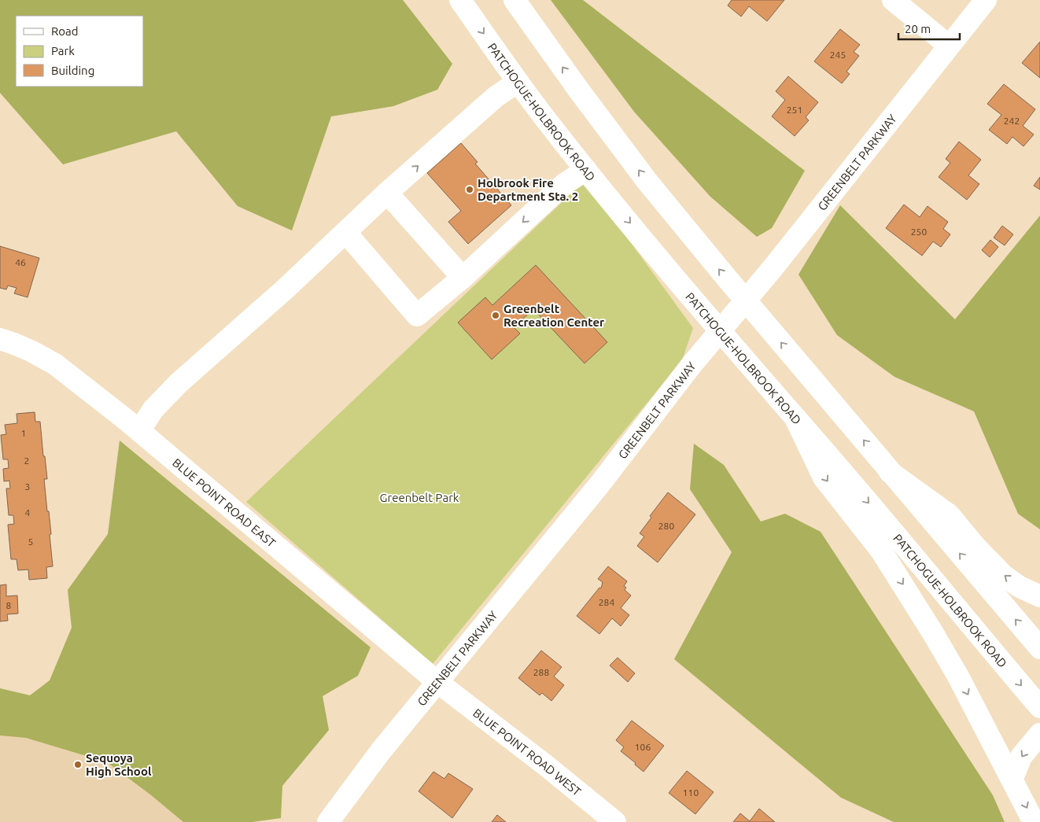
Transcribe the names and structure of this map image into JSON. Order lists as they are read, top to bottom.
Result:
{
  "streets": {
    "main road": [
      "PATCHOGUE-HOLBROOK ROAD",
      "GREENBELT PARKWAY",
      "BLUE POINT ROAD EAST",
      "BLUE POINT ROAD WEST"
    ]
  },
  "crossings": [
    ["PATCHOGUE-HOLBROOK ROAD", "GREENBELT PARKWAY"],
    ["GREENBELT PARKWAY", "BLUE POINT ROAD EAST"],
    ["GREENBELT PARKWAY", "BLUE POINT ROAD WEST"],
    ["BLUE POINT ROAD EAST", "BLUE POINT ROAD WEST"]
  ],
  "parks": ["Greenbelt Park"],
  "places": ["Holbrook Fire Department Sta. 2", "Greenbelt Recreation Center", "Sequoya High School"],
  "house_numbers": [
    "245",
    "251",
    "242",
    "250",
    "46",
    "1",
    "2",
    "3",
    "4",
    "280",
    "5",
    "284",
    "8",
    "288",
    "106",
    "110"
  ],
  "legend": ["Road", "Park", "Building"],
  "scale_bar": "20 m"
}
